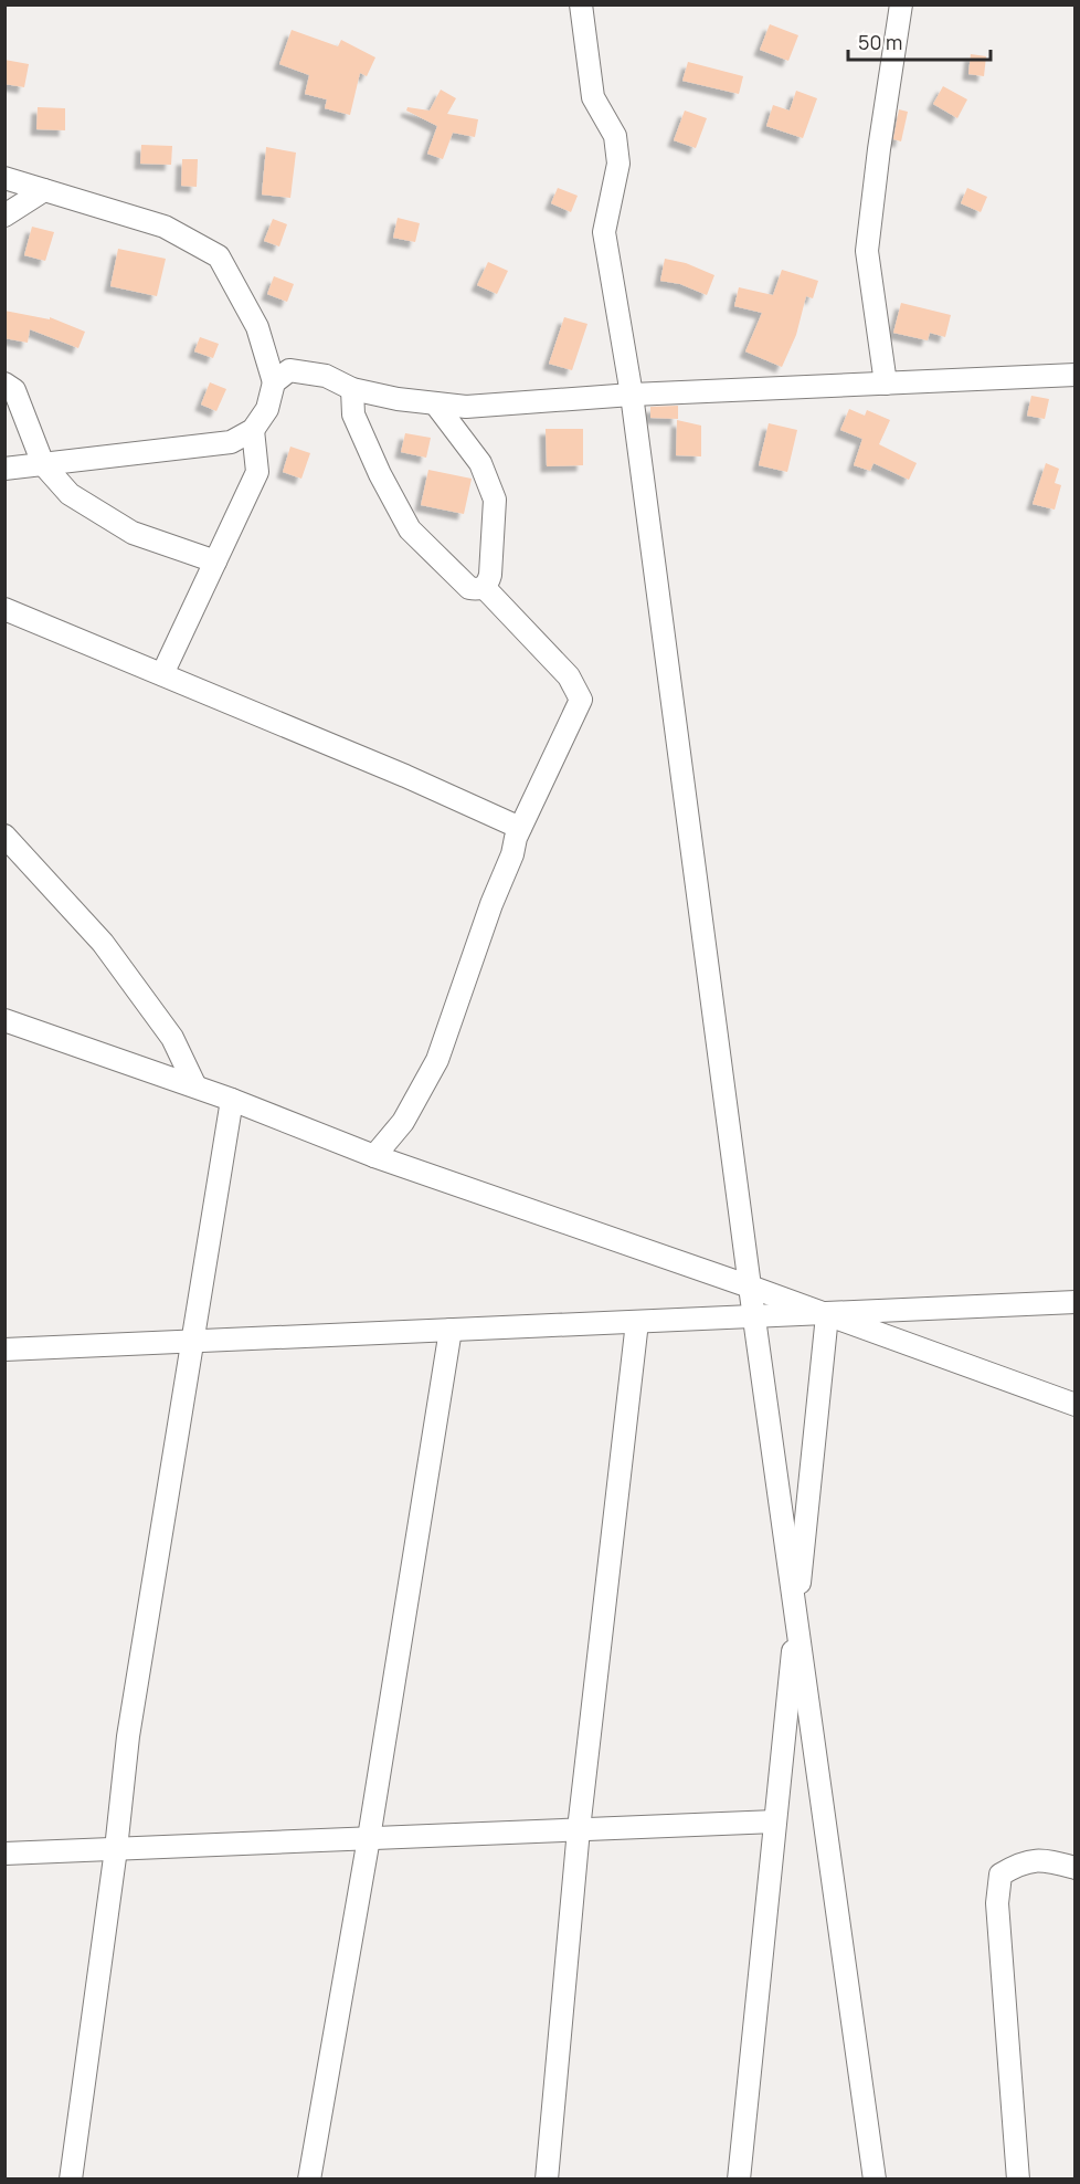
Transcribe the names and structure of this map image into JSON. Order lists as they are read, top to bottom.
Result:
{
  "scale_bar": "50 m"
}
